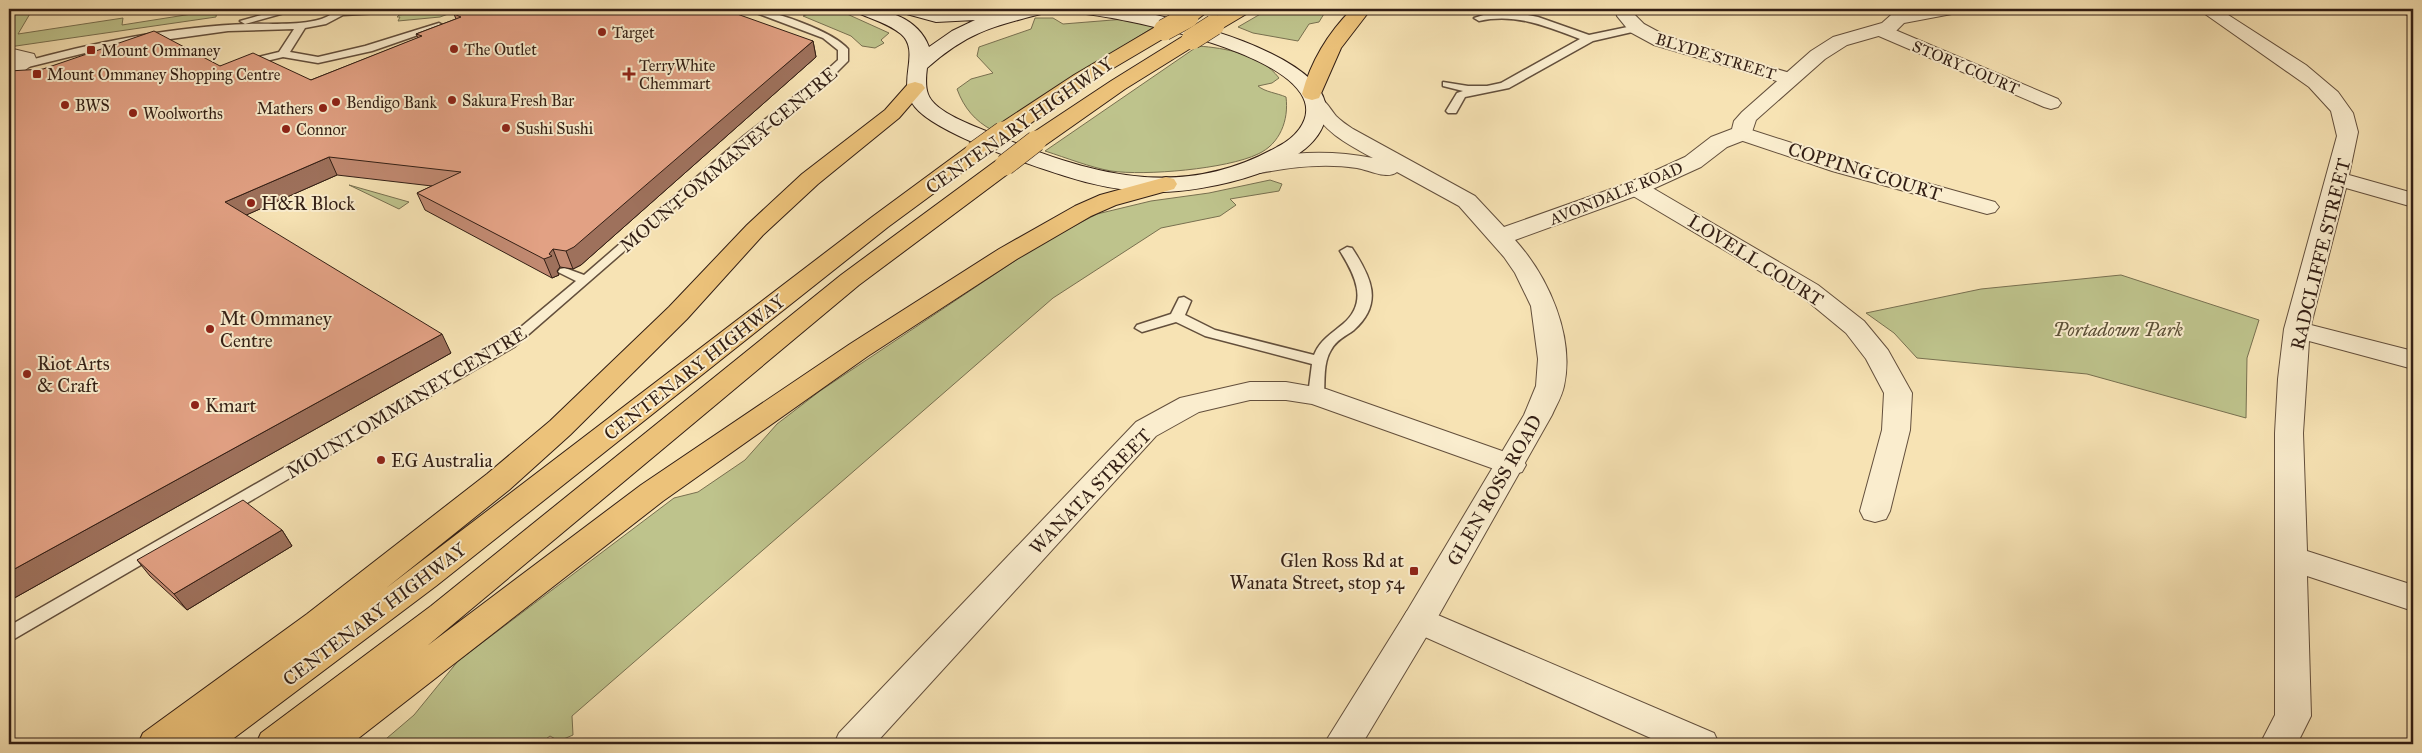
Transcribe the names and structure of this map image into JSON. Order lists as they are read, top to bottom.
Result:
{
  "streets": {
    "highway": ["CENTENARY HIGHWAY"],
    "street": [
      "BLYDE STREET",
      "STORY COURT",
      "COPPING COURT",
      "AVONDALE ROAD",
      "RADCLIFFE STREET",
      "LOVELL COURT",
      "GLEN ROSS ROAD",
      "WANATA STREET"
    ],
    "lane": ["MOUNT OMMANEY CENTRE"]
  },
  "crossings": [
    ["COPPING COURT", "AVONDALE ROAD"],
    ["AVONDALE ROAD", "LOVELL COURT"],
    ["AVONDALE ROAD", "GLEN ROSS ROAD"],
    ["GLEN ROSS ROAD", "WANATA STREET"]
  ],
  "parks": ["Portadown Park"],
  "places": {
    "other": [
      "Target",
      "The Outlet",
      "Sakura Fresh Bar",
      "Bendigo Bank",
      "BWS",
      "Mathers",
      "Woolworths",
      "Sushi Sushi",
      "Connor",
      "H&R Block",
      "Mt Ommaney Centre",
      "Riot Arts & Craft",
      "Kmart",
      "EG Australia"
    ],
    "transit": ["Mount Ommaney", "Mount Ommaney Shopping Centre", "Glen Ross Rd at Wanata Street, stop 54"],
    "health": ["TerryWhite Chemmart"]
  }
}
